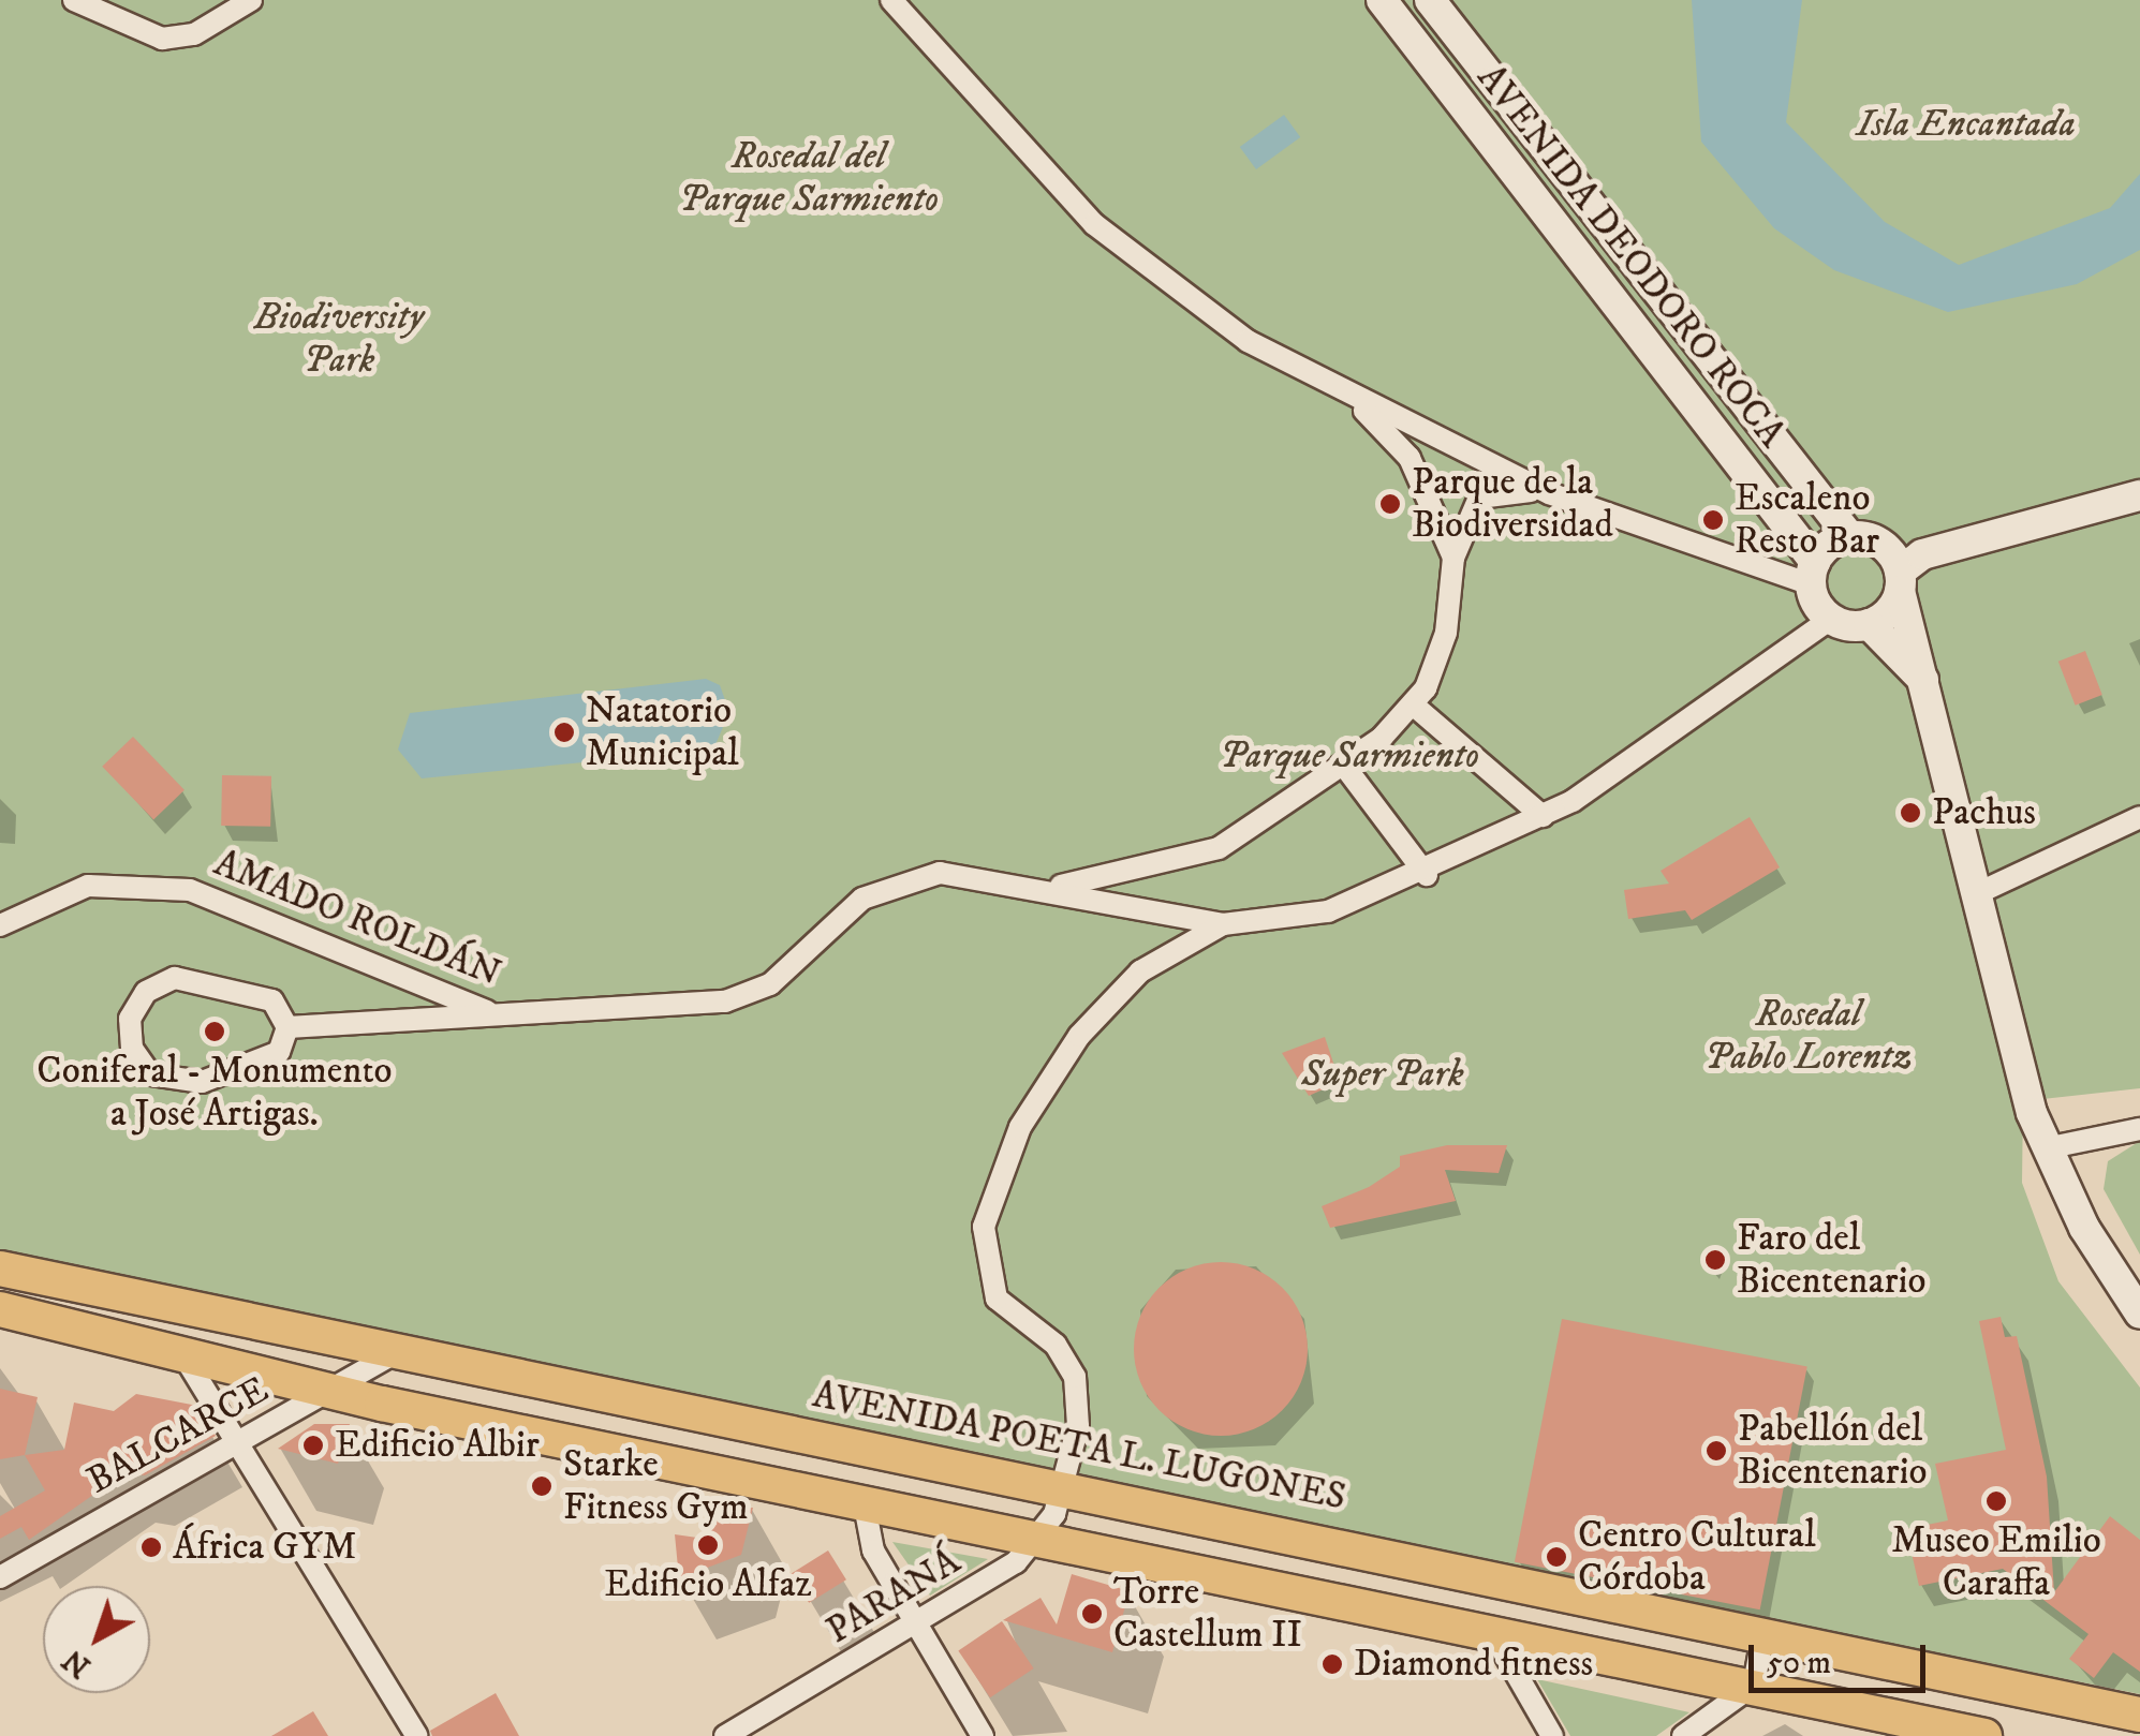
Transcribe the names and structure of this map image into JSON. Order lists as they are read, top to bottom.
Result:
{
  "streets": {
    "main road": ["AVENIDA DEODORO ROCA", "AVENIDA POETA L. LUGONES"],
    "street": ["AMADO ROLDÁN", "BALCARCE", "PARANÁ"]
  },
  "crossings": [
    ["BALCARCE", "AVENIDA POETA L. LUGONES"],
    ["AVENIDA POETA L. LUGONES", "PARANÁ"]
  ],
  "parks": [
    "Isla Encantada",
    "Rosedal del Parque Sarmiento",
    "Biodiversity Park",
    "Parque Sarmiento",
    "Rosedal Pablo Lorentz",
    "Super Park"
  ],
  "places": [
    "Parque de la Biodiversidad",
    "Escaleno Resto Bar",
    "Natatorio Municipal",
    "Pachus",
    "Coniferal - Monumento a José Artigas.",
    "Faro del Bicentenario",
    "Edificio Albir",
    "Pabellón del Bicentenario",
    "Starke Fitness Gym",
    "Museo Emilio Caraffa",
    "Edificio Alfaz",
    "África GYM",
    "Centro Cultural Córdoba",
    "Torre Castellum II",
    "Diamond fitness"
  ],
  "scale_bar": "50 m",
  "north": "bottom left"
}
